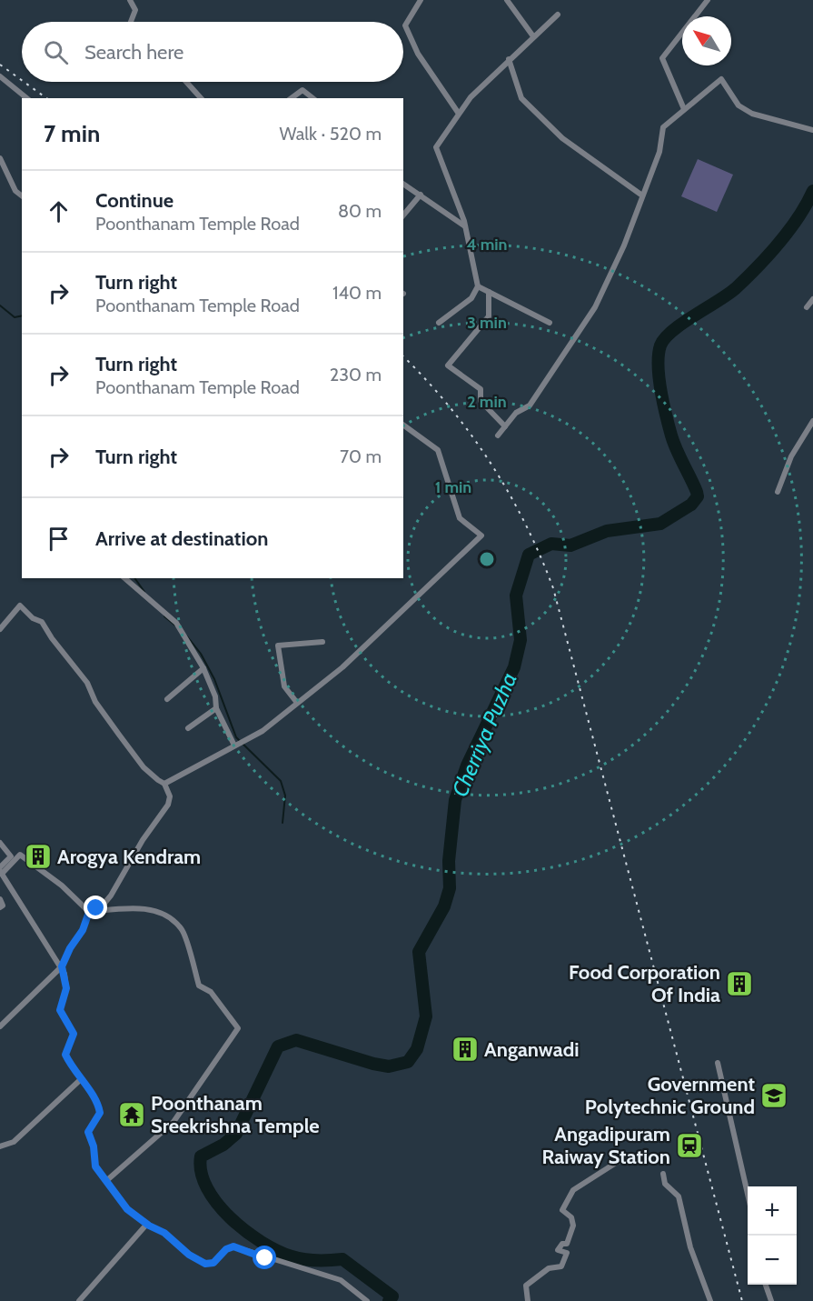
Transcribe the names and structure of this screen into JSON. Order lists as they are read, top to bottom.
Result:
{
  "water": ["Cherriya Puzha"],
  "places": {
    "building": ["Arogya Kendram", "Food Corporation Of India", "Anganwadi"],
    "school or university": ["Government Polytechnic Ground"],
    "temple": ["Poonthanam Sreekrishna Temple"],
    "station": ["Angadipuram Raiway Station"]
  },
  "north": "top left",
  "page": {
    "search": "Search here",
    "heading": ["7 min", "Walk · 520 m"],
    "list": [
      ["Continue", "Poonthanam Temple Road", "80 m"],
      ["Turn right", "Poonthanam Temple Road", "140 m"],
      ["Turn right", "Poonthanam Temple Road", "230 m"],
      ["Turn right", "70 m"],
      "Arrive at destination"
    ],
    "map_buttons": ["+", "−"]
  },
  "rings": [
    "4 min",
    "3 min",
    "2 min",
    "1 min"
  ]
}
